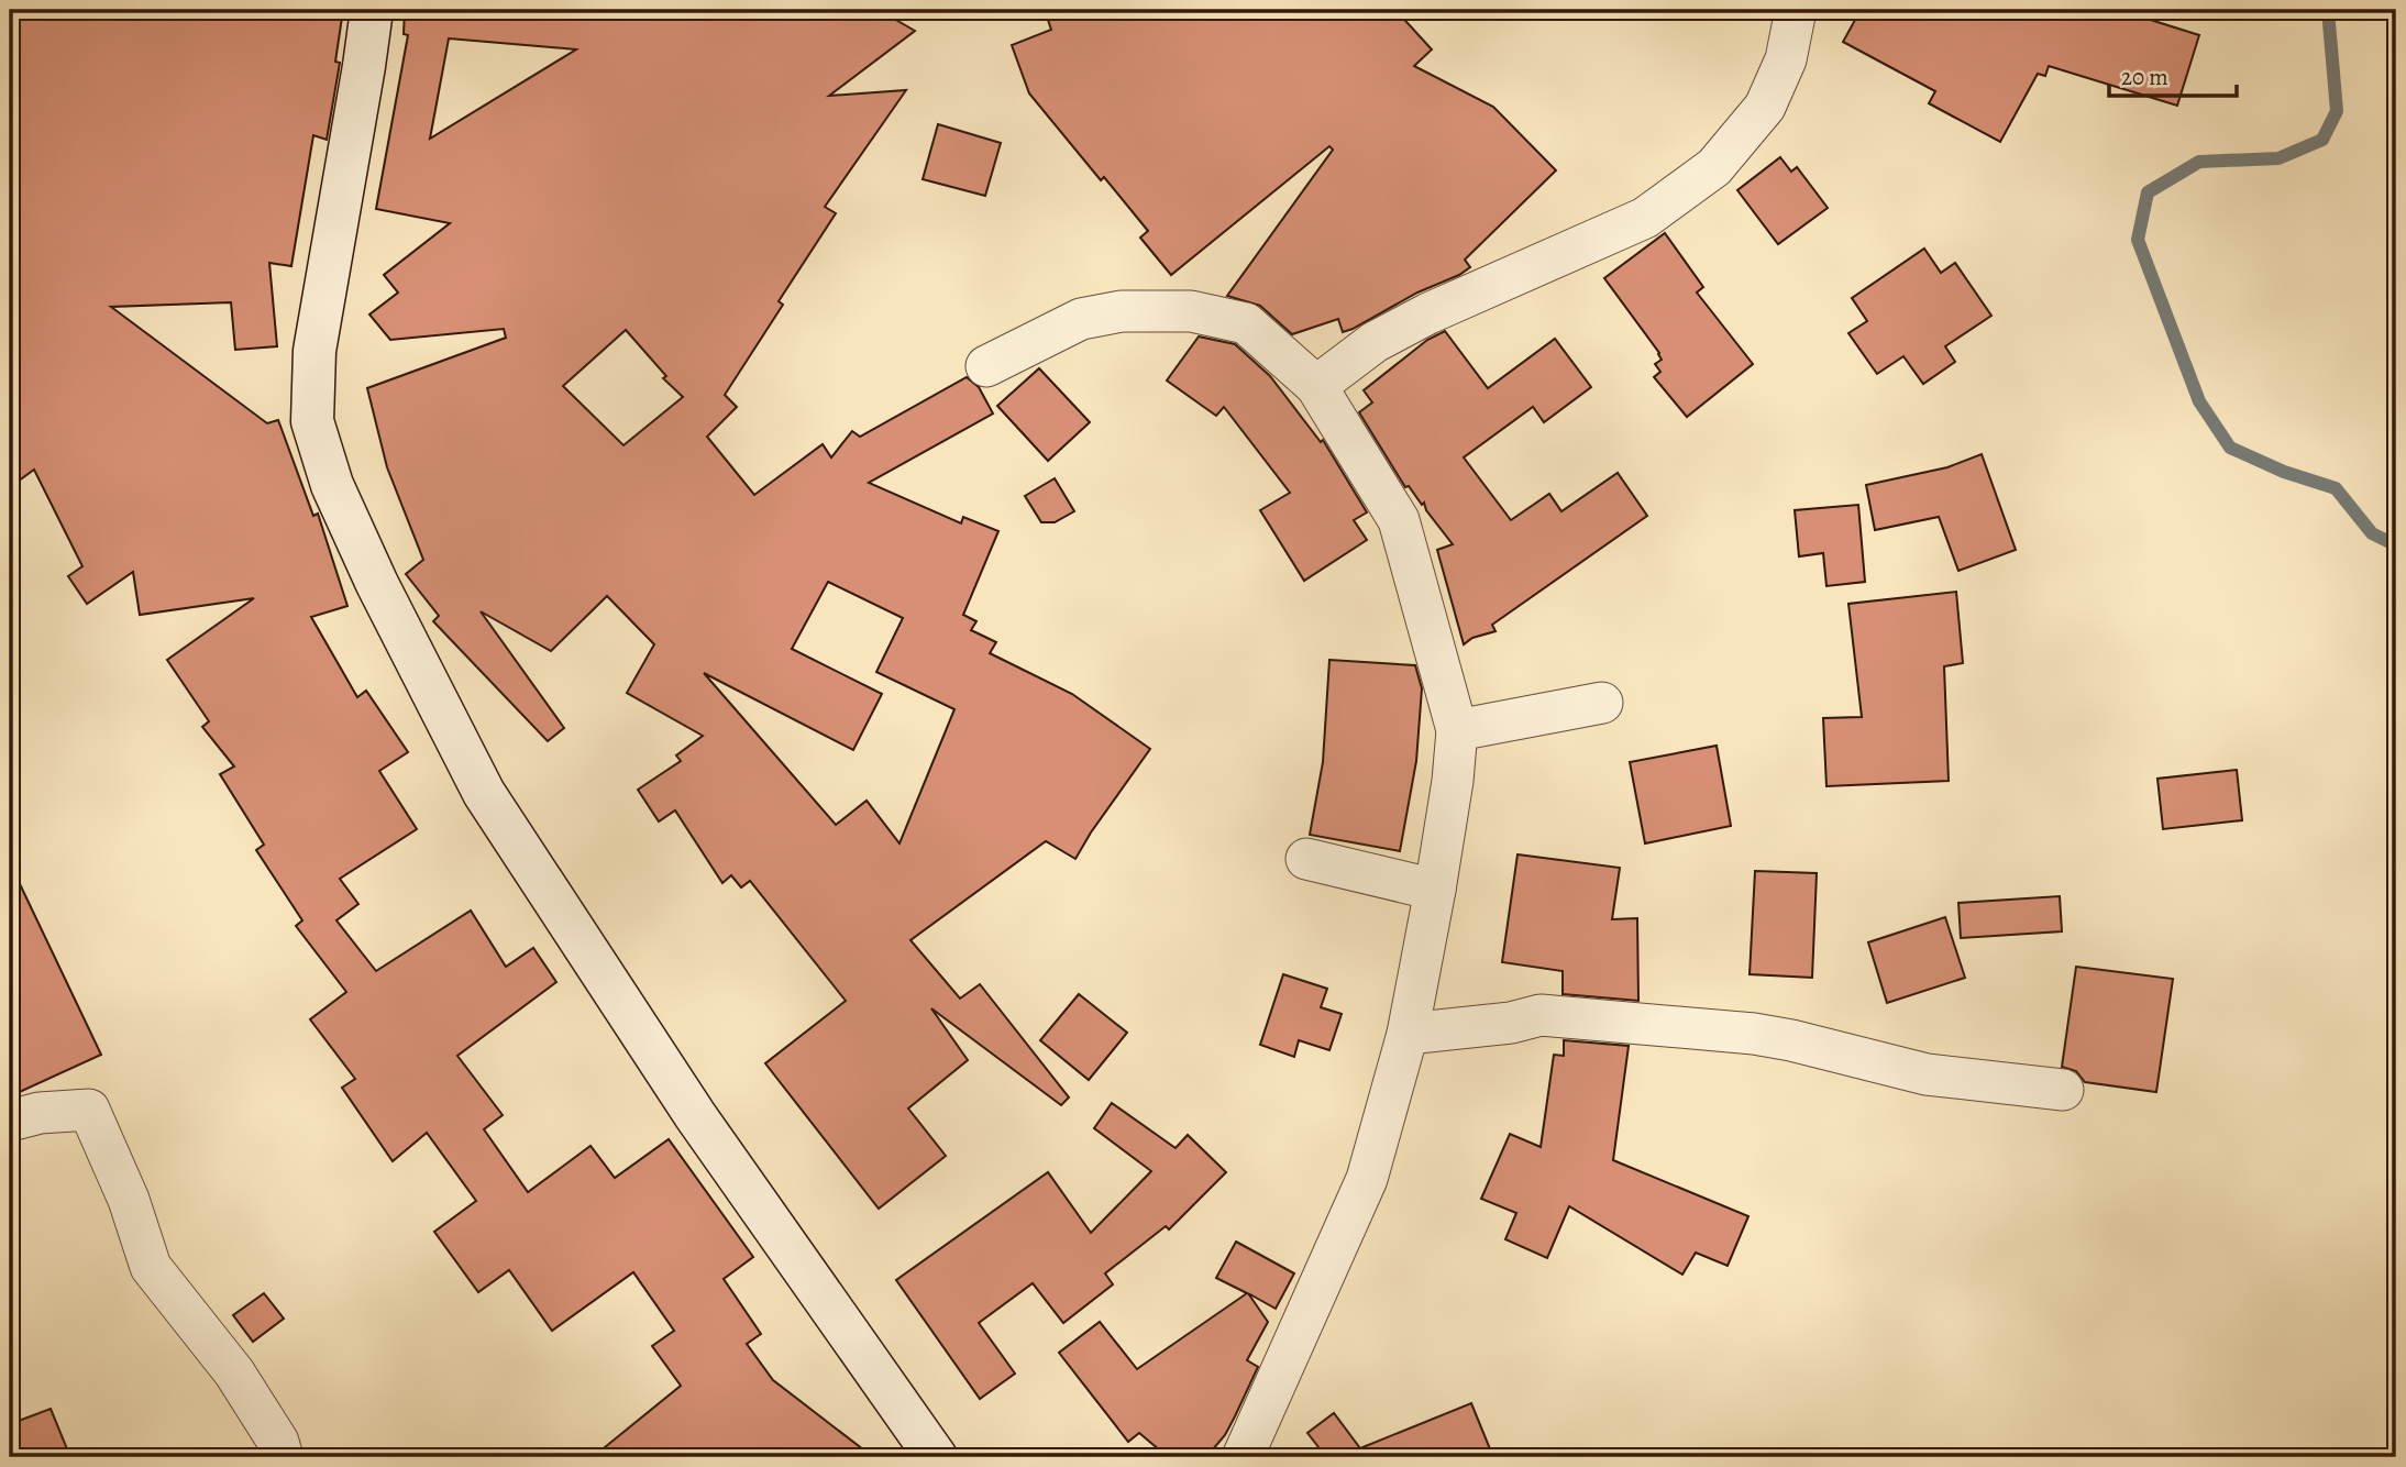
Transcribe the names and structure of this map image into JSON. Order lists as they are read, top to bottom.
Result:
{
  "scale_bar": "20 m"
}
